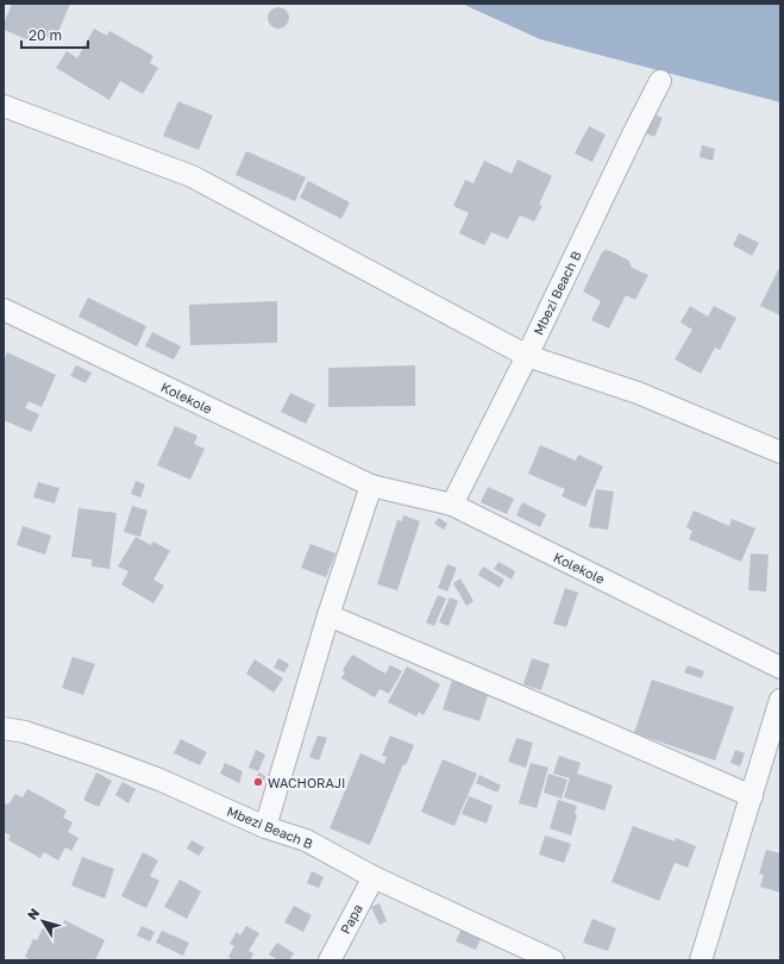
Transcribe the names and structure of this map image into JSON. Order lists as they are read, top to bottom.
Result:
{
  "streets": {
    "street": ["Mbezi Beach B", "Kolekole", "Papa"]
  },
  "crossings": [
    ["Mbezi Beach B", "Kolekole"],
    ["Mbezi Beach B", "Papa"]
  ],
  "places": ["WACHORAJI"],
  "scale_bar": "20 m",
  "north": "top left"
}
